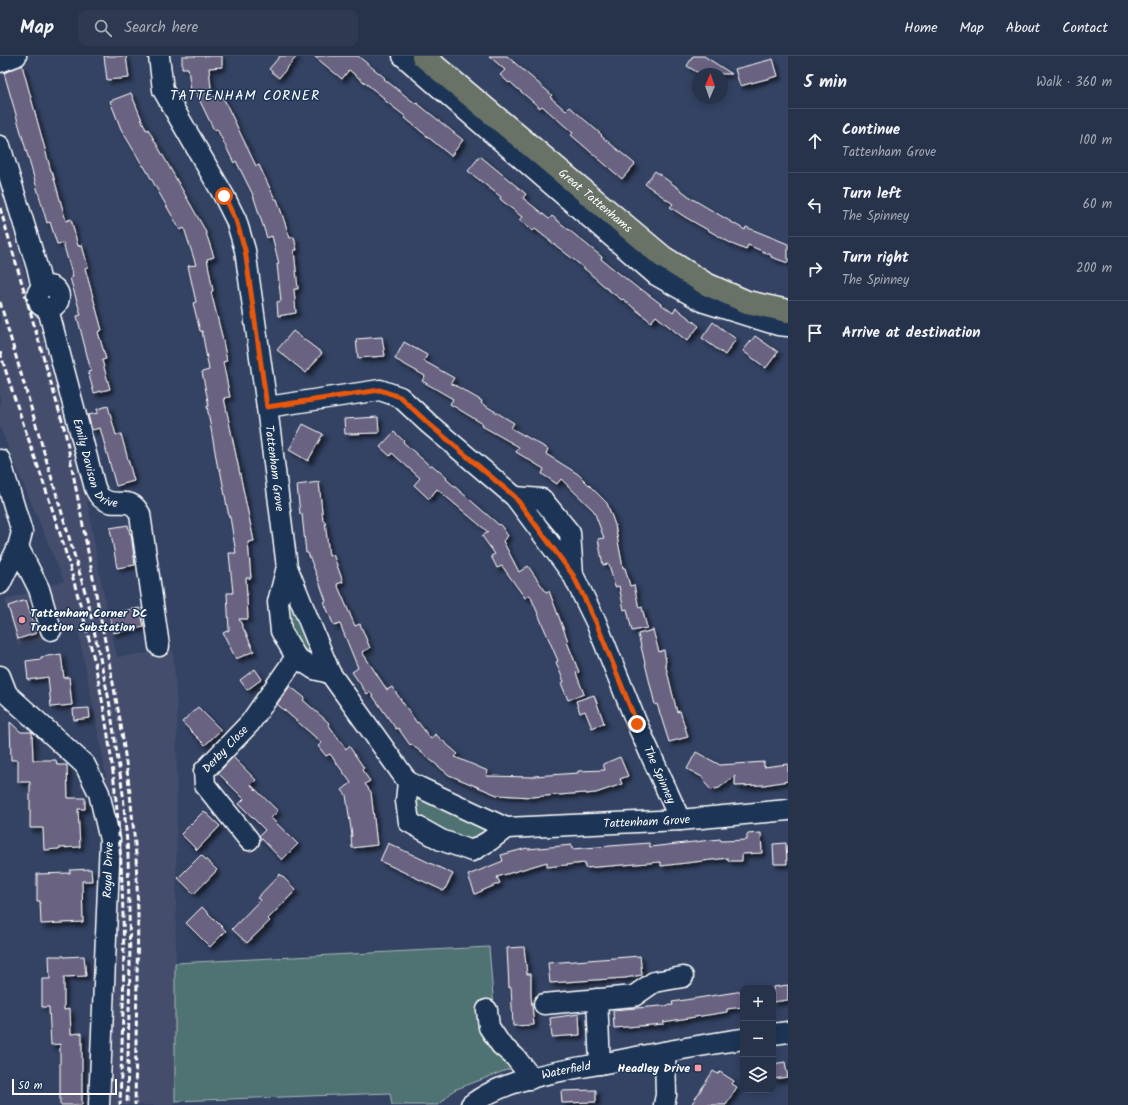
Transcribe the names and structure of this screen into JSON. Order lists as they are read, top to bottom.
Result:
{
  "streets": {
    "main road": ["Great Tattenhams"],
    "street": [
      "Emily Davison Drive",
      "Tattenham Grove",
      "Derby Close",
      "The Spinney",
      "Royal Drive",
      "Waterfield"
    ]
  },
  "crossings": [
    ["Tattenham Grove", "Derby Close"],
    ["Tattenham Grove", "The Spinney"]
  ],
  "districts": ["TATTENHAM CORNER"],
  "places": {
    "other": ["Tattenham Corner DC Traction Substation"],
    "transit": ["Headley Drive"]
  },
  "scale_bar": "50 m",
  "north": "top",
  "page": {
    "header": "Map",
    "search": "Search here",
    "nav": [
      "Home",
      "Map",
      "About",
      "Contact"
    ],
    "heading": ["5 min", "Walk · 360 m"],
    "list": [
      ["Continue", "Tattenham Grove", "100 m"],
      ["Turn left", "The Spinney", "60 m"],
      ["Turn right", "The Spinney", "200 m"],
      "Arrive at destination"
    ],
    "map_buttons": ["+", "−"],
    "scale": "50 m"
  }
}
